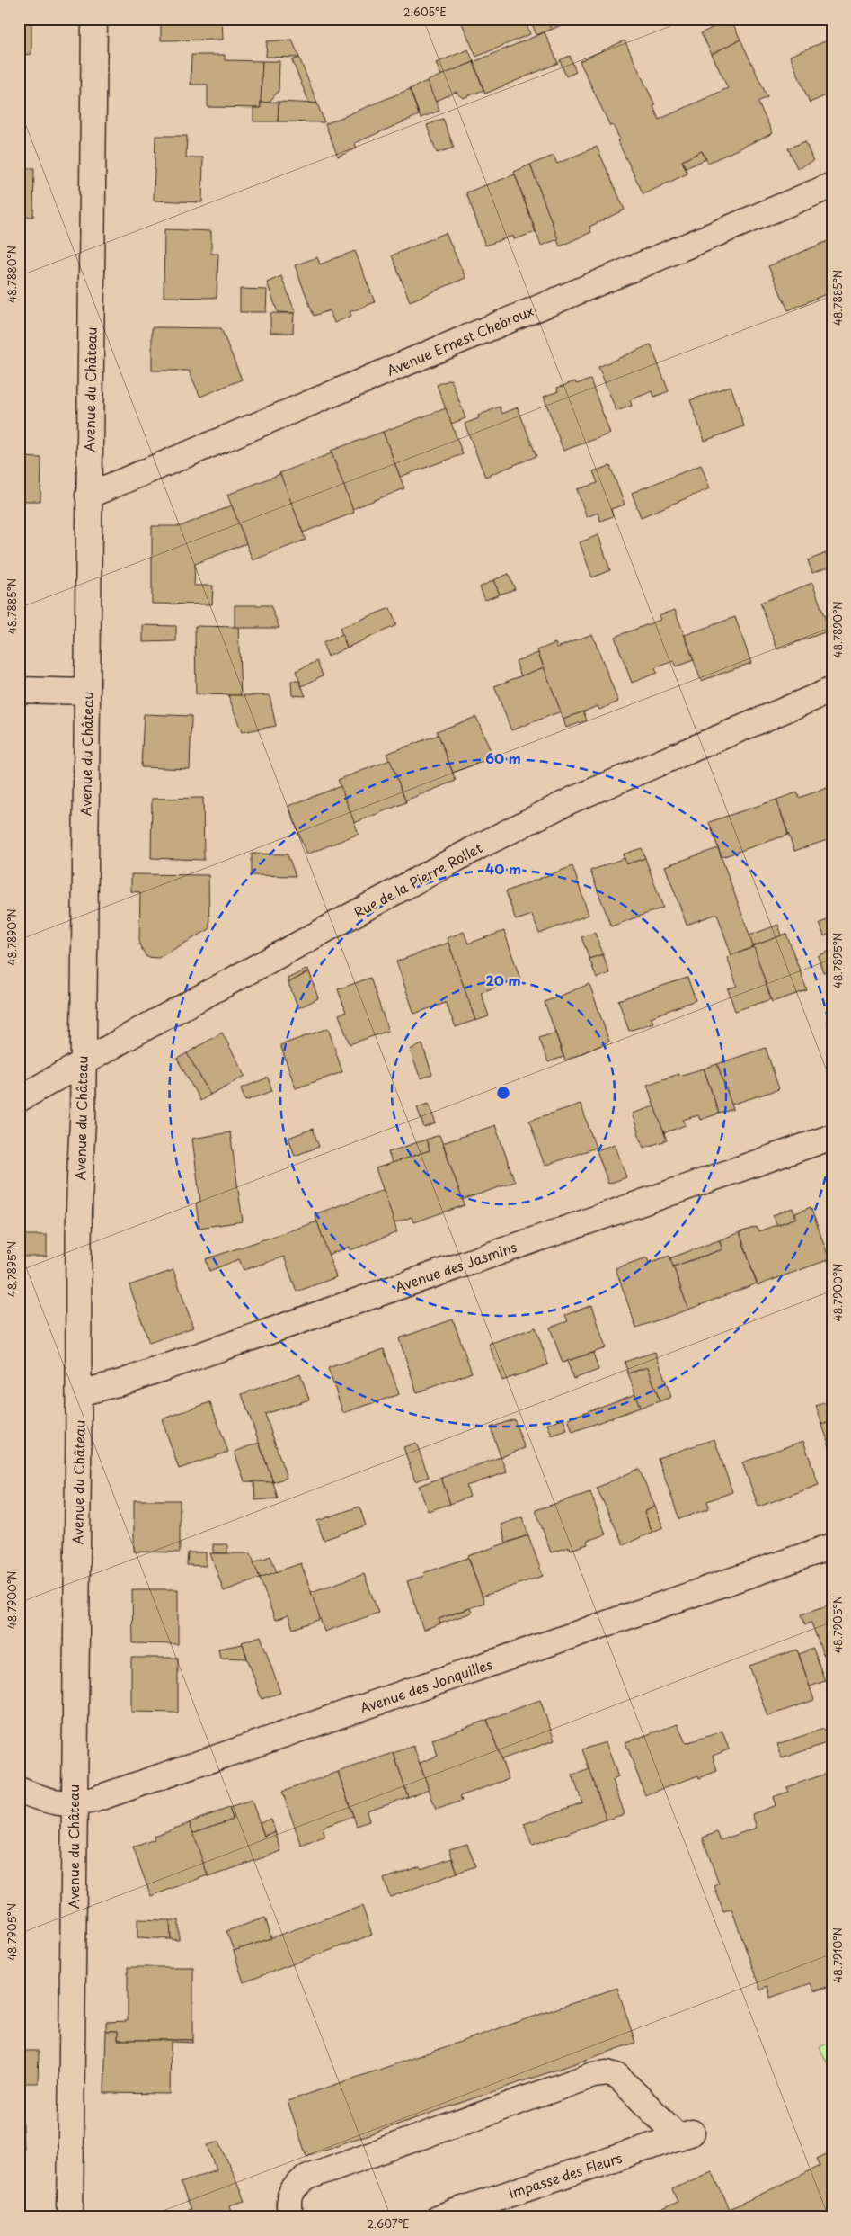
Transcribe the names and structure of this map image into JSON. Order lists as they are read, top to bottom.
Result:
{
  "streets": {
    "street": [
      "Avenue Ernest Chebroux",
      "Avenue du Château",
      "Rue de la Pierre Rollet",
      "Avenue des Jasmins",
      "Avenue des Jonquilles",
      "Impasse des Fleurs"
    ]
  },
  "crossings": [
    ["Avenue Ernest Chebroux", "Avenue du Château"],
    ["Avenue du Château", "Rue de la Pierre Rollet"],
    ["Avenue du Château", "Avenue des Jasmins"],
    ["Avenue du Château", "Avenue des Jonquilles"]
  ],
  "coordinates": [
    "2.605°E",
    "48.7880°N",
    "48.7885°N",
    "48.7890°N",
    "48.7895°N",
    "48.7900°N",
    "48.7905°N",
    "48.7910°N",
    "2.607°E"
  ],
  "rings": ["60 m", "40 m", "20 m"]
}
